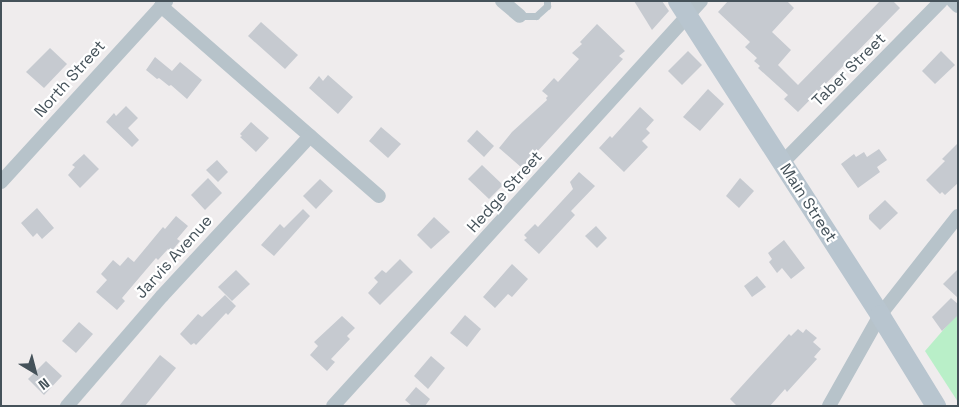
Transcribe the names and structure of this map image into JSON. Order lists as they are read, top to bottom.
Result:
{
  "streets": {
    "main road": ["Main Street"],
    "street": [
      "Taber Street",
      "North Street",
      "Hedge Street",
      "Jarvis Avenue"
    ]
  },
  "crossings": [
    ["Taber Street", "Main Street"],
    ["Hedge Street", "Main Street"]
  ],
  "north": "bottom right"
}
